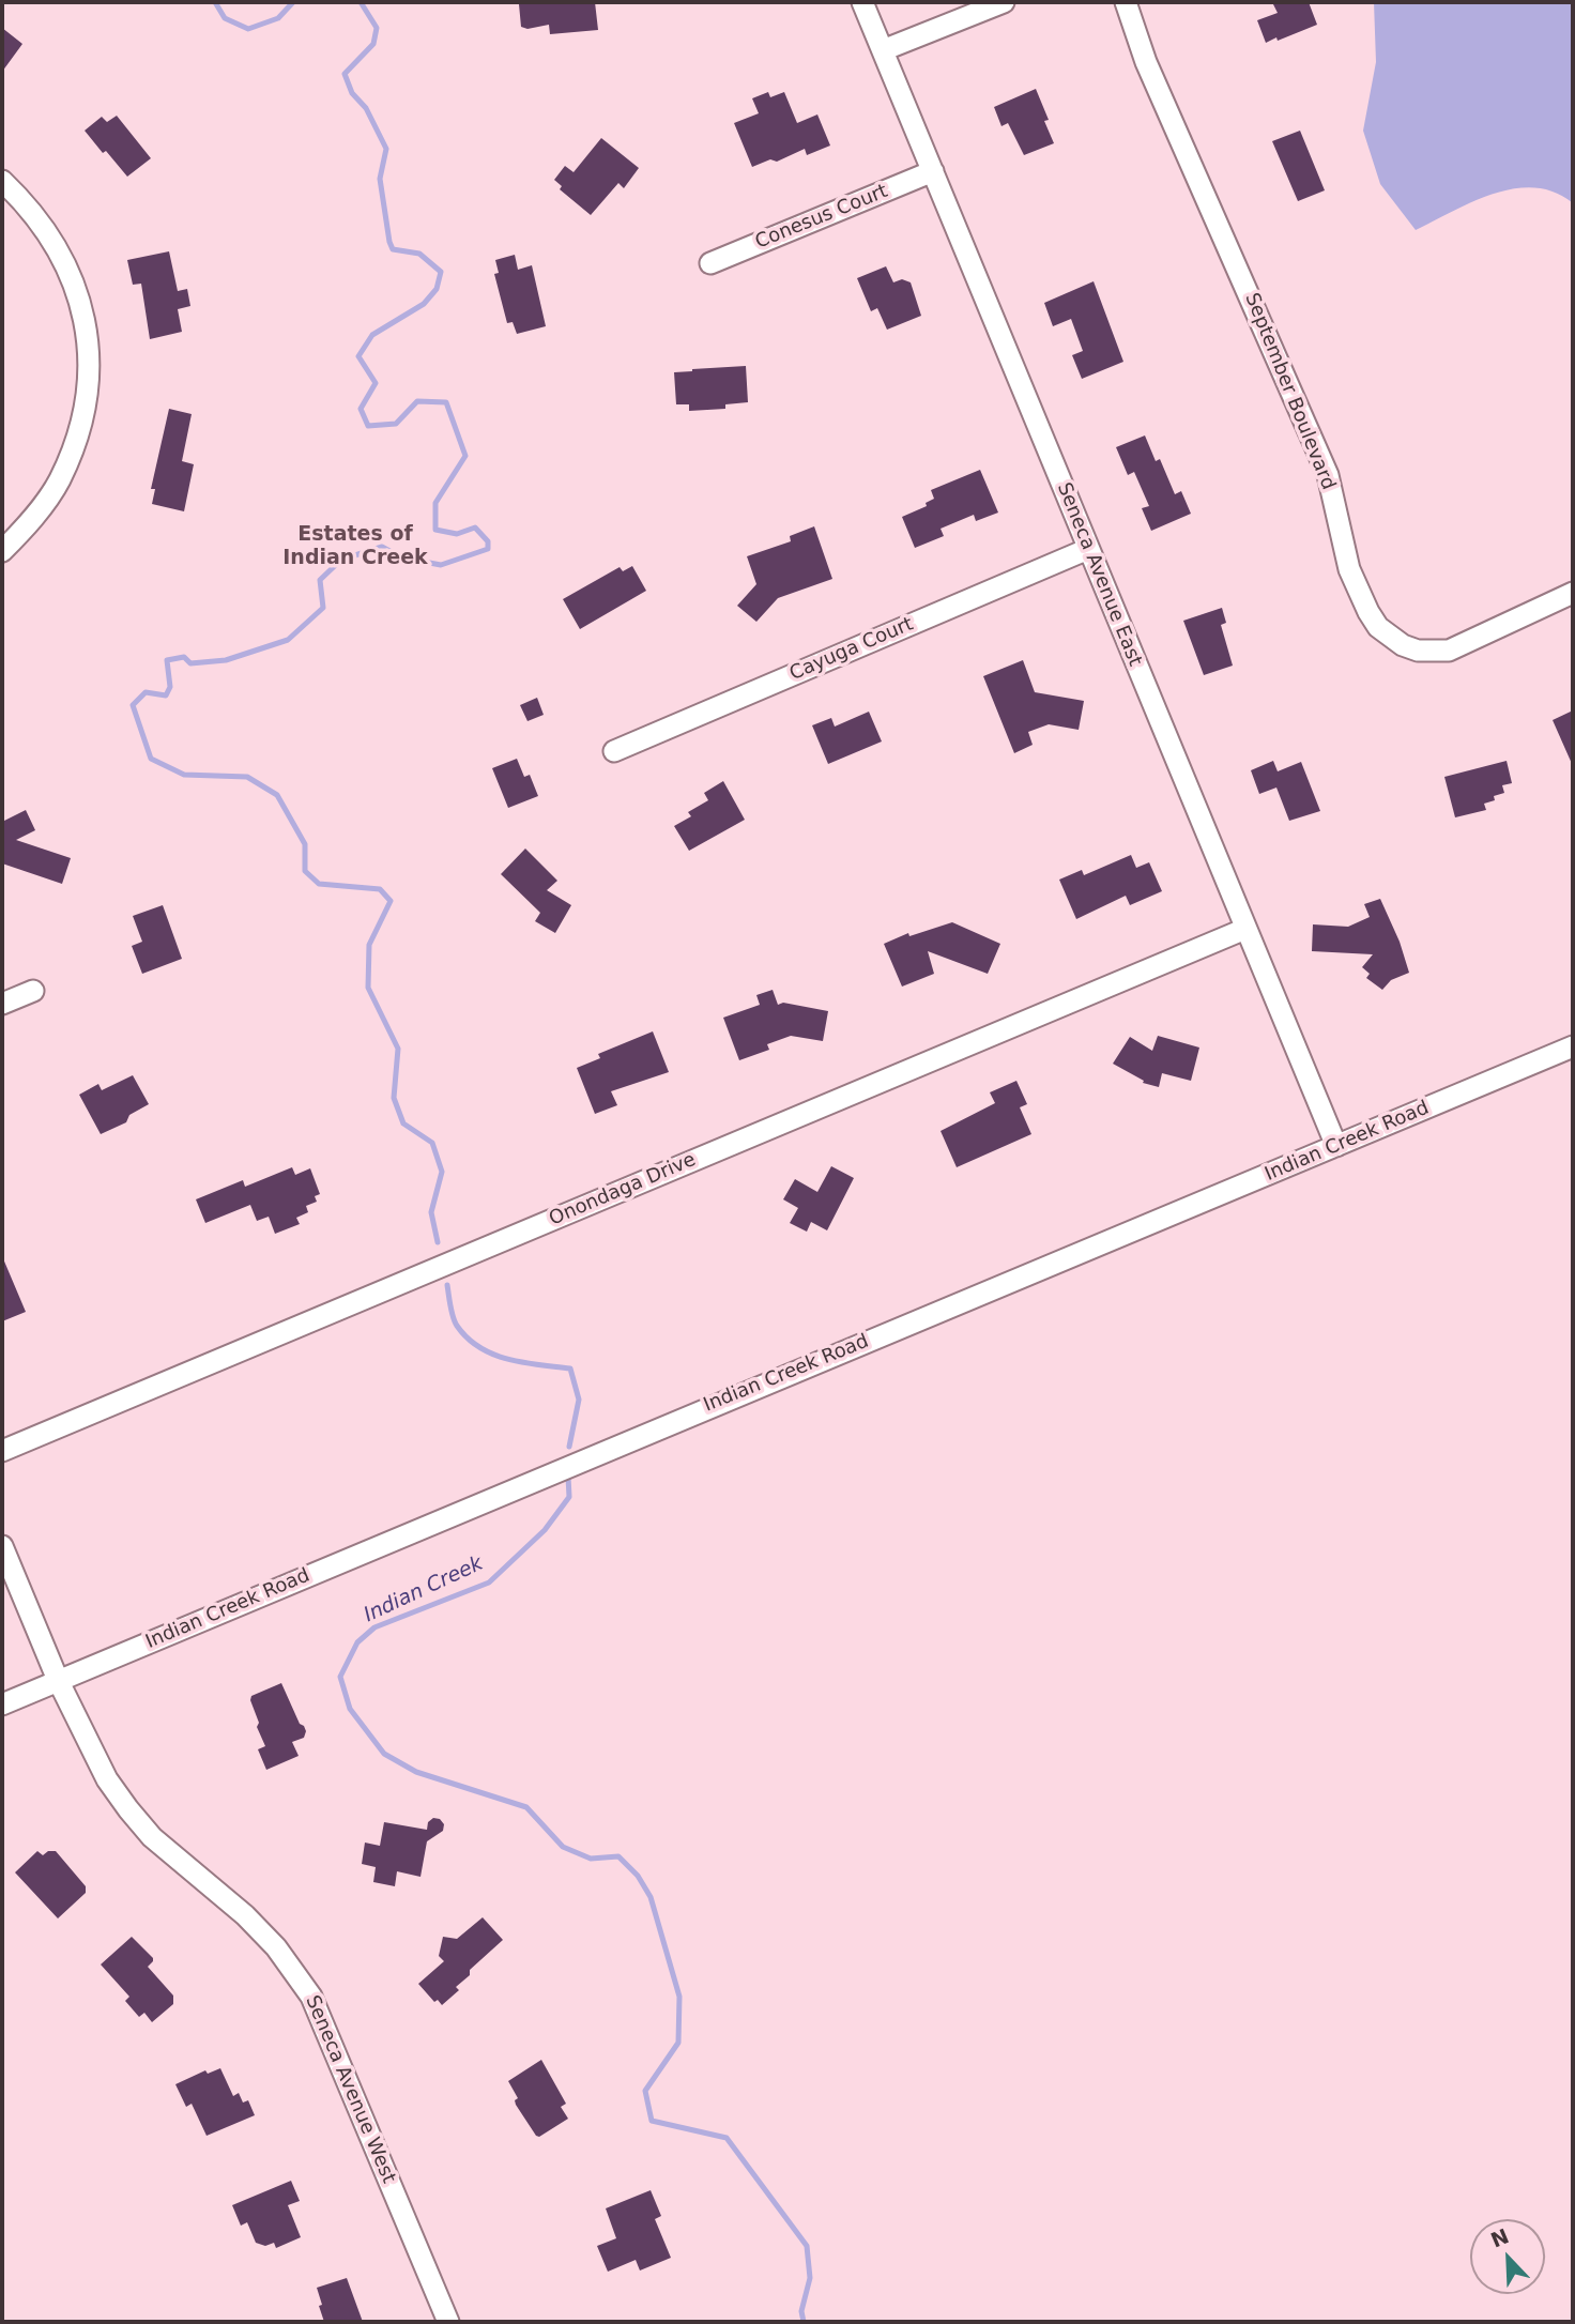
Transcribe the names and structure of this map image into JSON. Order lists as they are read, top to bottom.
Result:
{
  "streets": {
    "street": [
      "Conesus Court",
      "September Boulevard",
      "Seneca Avenue East",
      "Cayuga Court",
      "Indian Creek Road",
      "Onondaga Drive",
      "Seneca Avenue West"
    ]
  },
  "crossings": [
    ["Conesus Court", "Seneca Avenue East"],
    ["Seneca Avenue East", "Cayuga Court"],
    ["Seneca Avenue East", "Indian Creek Road"],
    ["Seneca Avenue East", "Onondaga Drive"],
    ["Indian Creek Road", "Seneca Avenue West"]
  ],
  "districts": ["Estates of Indian Creek"],
  "water": ["Indian Creek"],
  "north": "top left"
}
